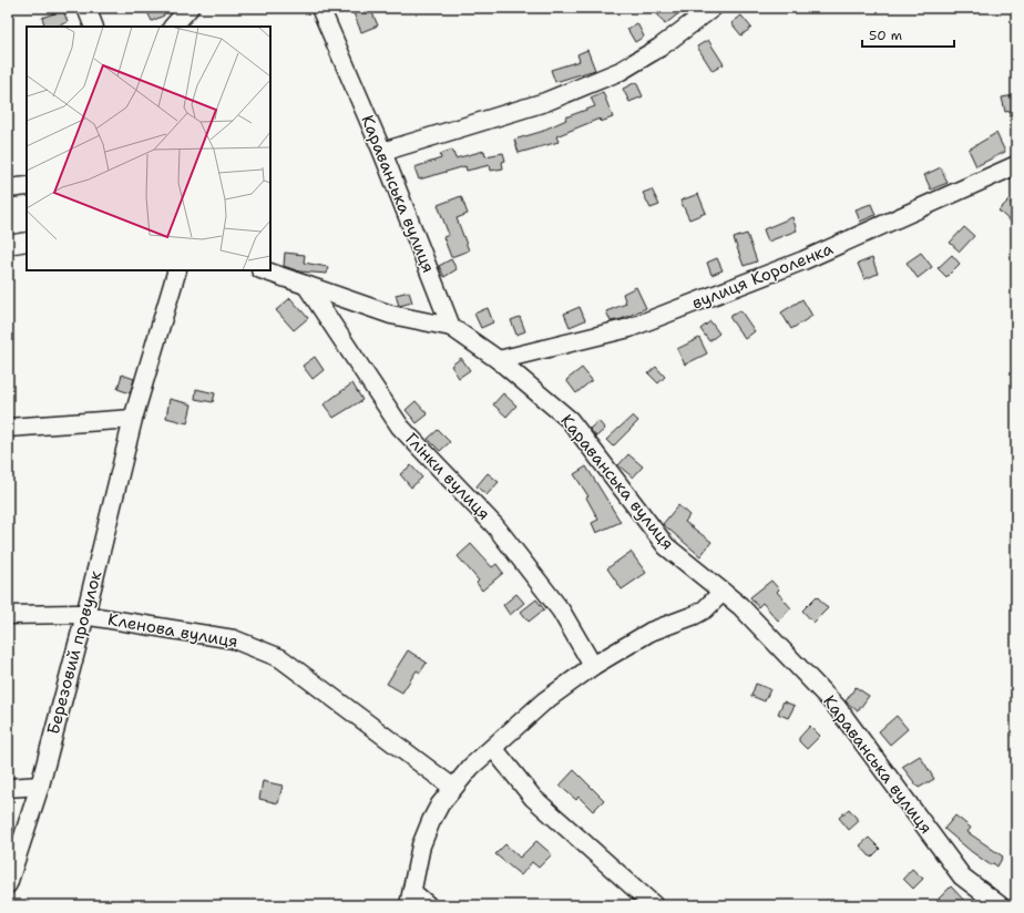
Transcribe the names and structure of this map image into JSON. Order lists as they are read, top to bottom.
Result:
{
  "streets": {
    "street": [
      "Караванська вулиця",
      "вулиця Короленка",
      "Глінки вулиця",
      "Кленова вулиця",
      "Березовий провулок"
    ]
  },
  "crossings": [
    ["Караванська вулиця", "вулиця Короленка"],
    ["Кленова вулиця", "Березовий провулок"]
  ],
  "scale_bar": "50 m"
}
